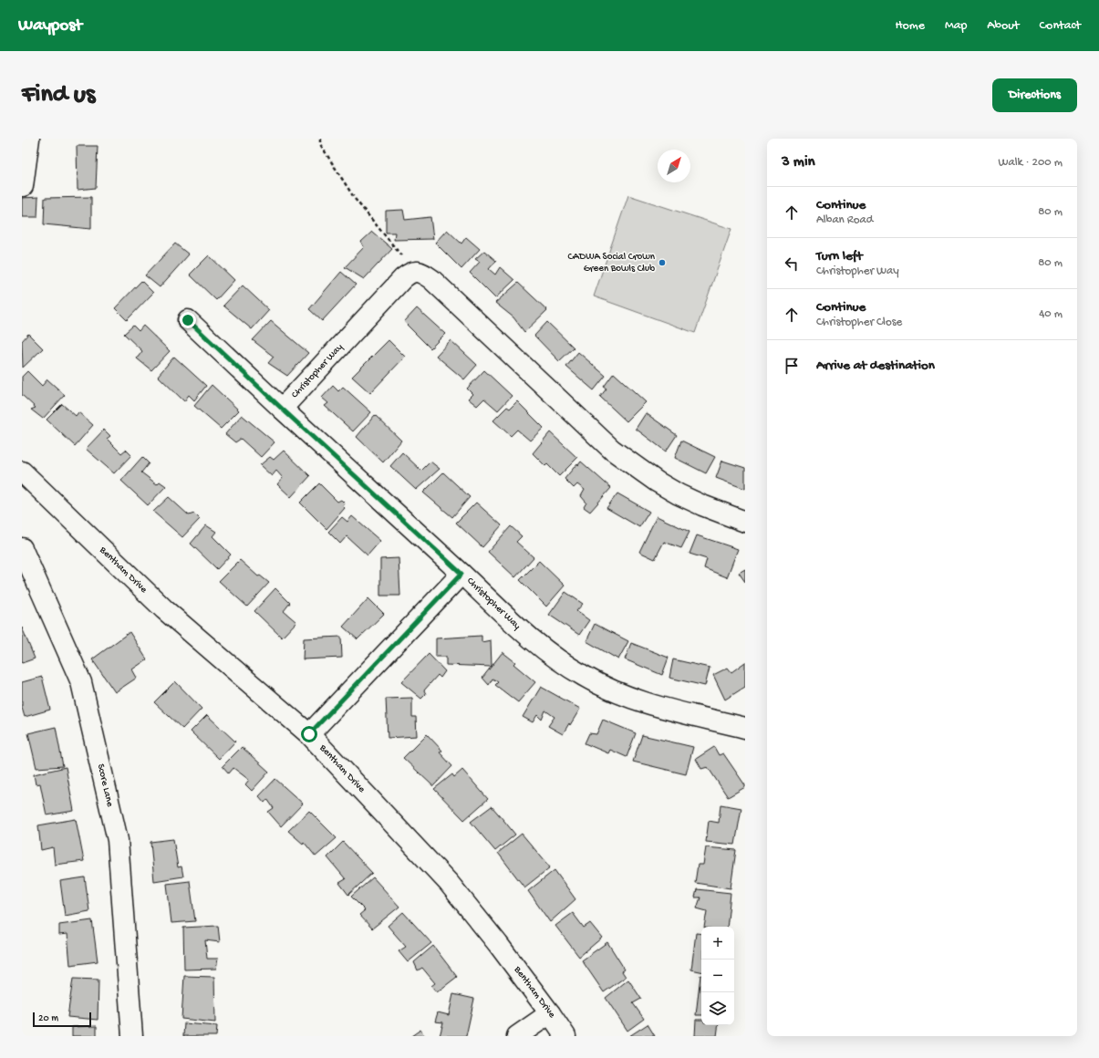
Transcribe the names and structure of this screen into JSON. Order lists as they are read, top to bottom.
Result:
{
  "streets": {
    "street": ["Christopher Way", "Bentham Drive", "Score Lane"]
  },
  "places": ["CADWA Social Crown Green Bowls Club"],
  "scale_bar": "20 m",
  "north": "top right",
  "page": {
    "header": "Waypost",
    "nav": [
      "Home",
      "Map",
      "About",
      "Contact"
    ],
    "buttons": "Directions",
    "title": "Find us",
    "heading": ["3 min", "Walk · 200 m"],
    "list": [
      ["Continue", "Alban Road", "80 m"],
      ["Turn left", "Christopher Way", "80 m"],
      ["Continue", "Christopher Close", "40 m"],
      "Arrive at destination"
    ],
    "map_buttons": ["+", "−"],
    "scale": "20 m"
  }
}
